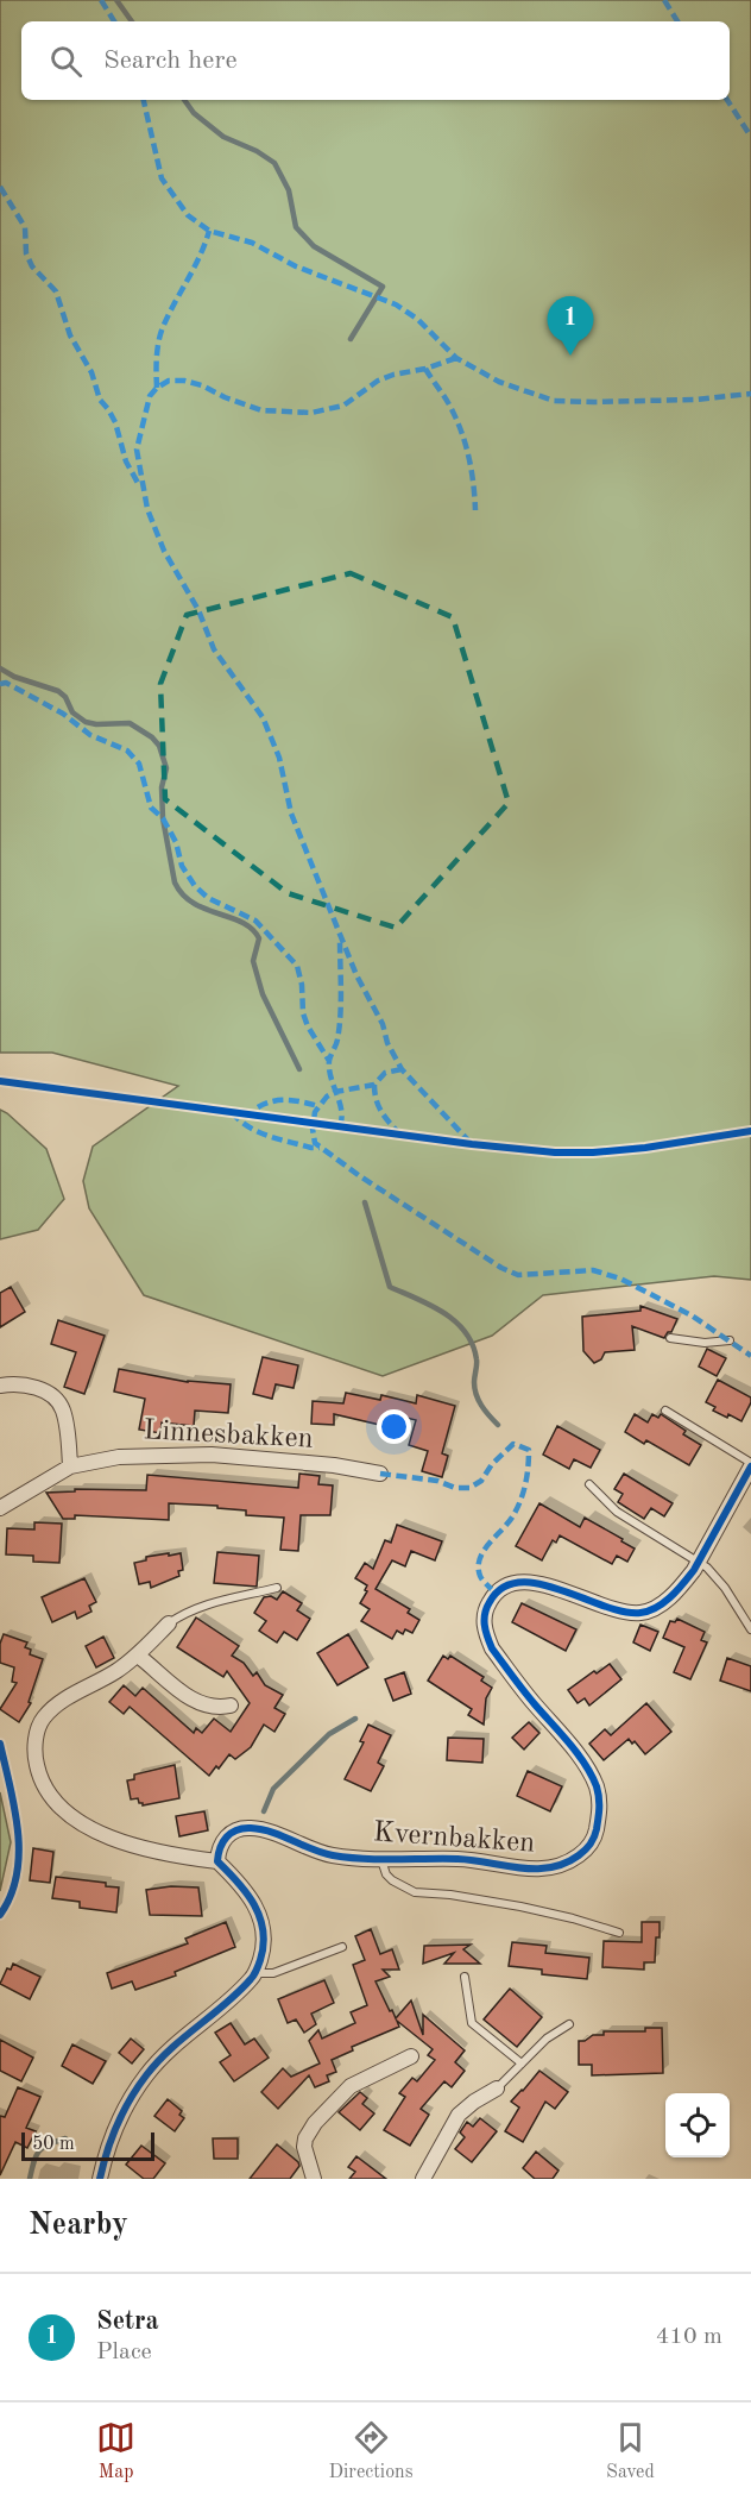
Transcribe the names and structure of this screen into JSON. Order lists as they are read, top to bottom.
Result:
{
  "streets": {
    "street": ["Linnesbakken", "Kvernbakken"]
  },
  "scale_bar": "50 m",
  "page": {
    "search": "Search here",
    "pins": "1",
    "scale": "50 m",
    "heading": "Nearby",
    "list": [
      {
        "mark": "1",
        "name": "Setra",
        "note": "Place",
        "value": "410 m"
      }
    ],
    "nav": ["Map", "Directions", "Saved"]
  }
}
